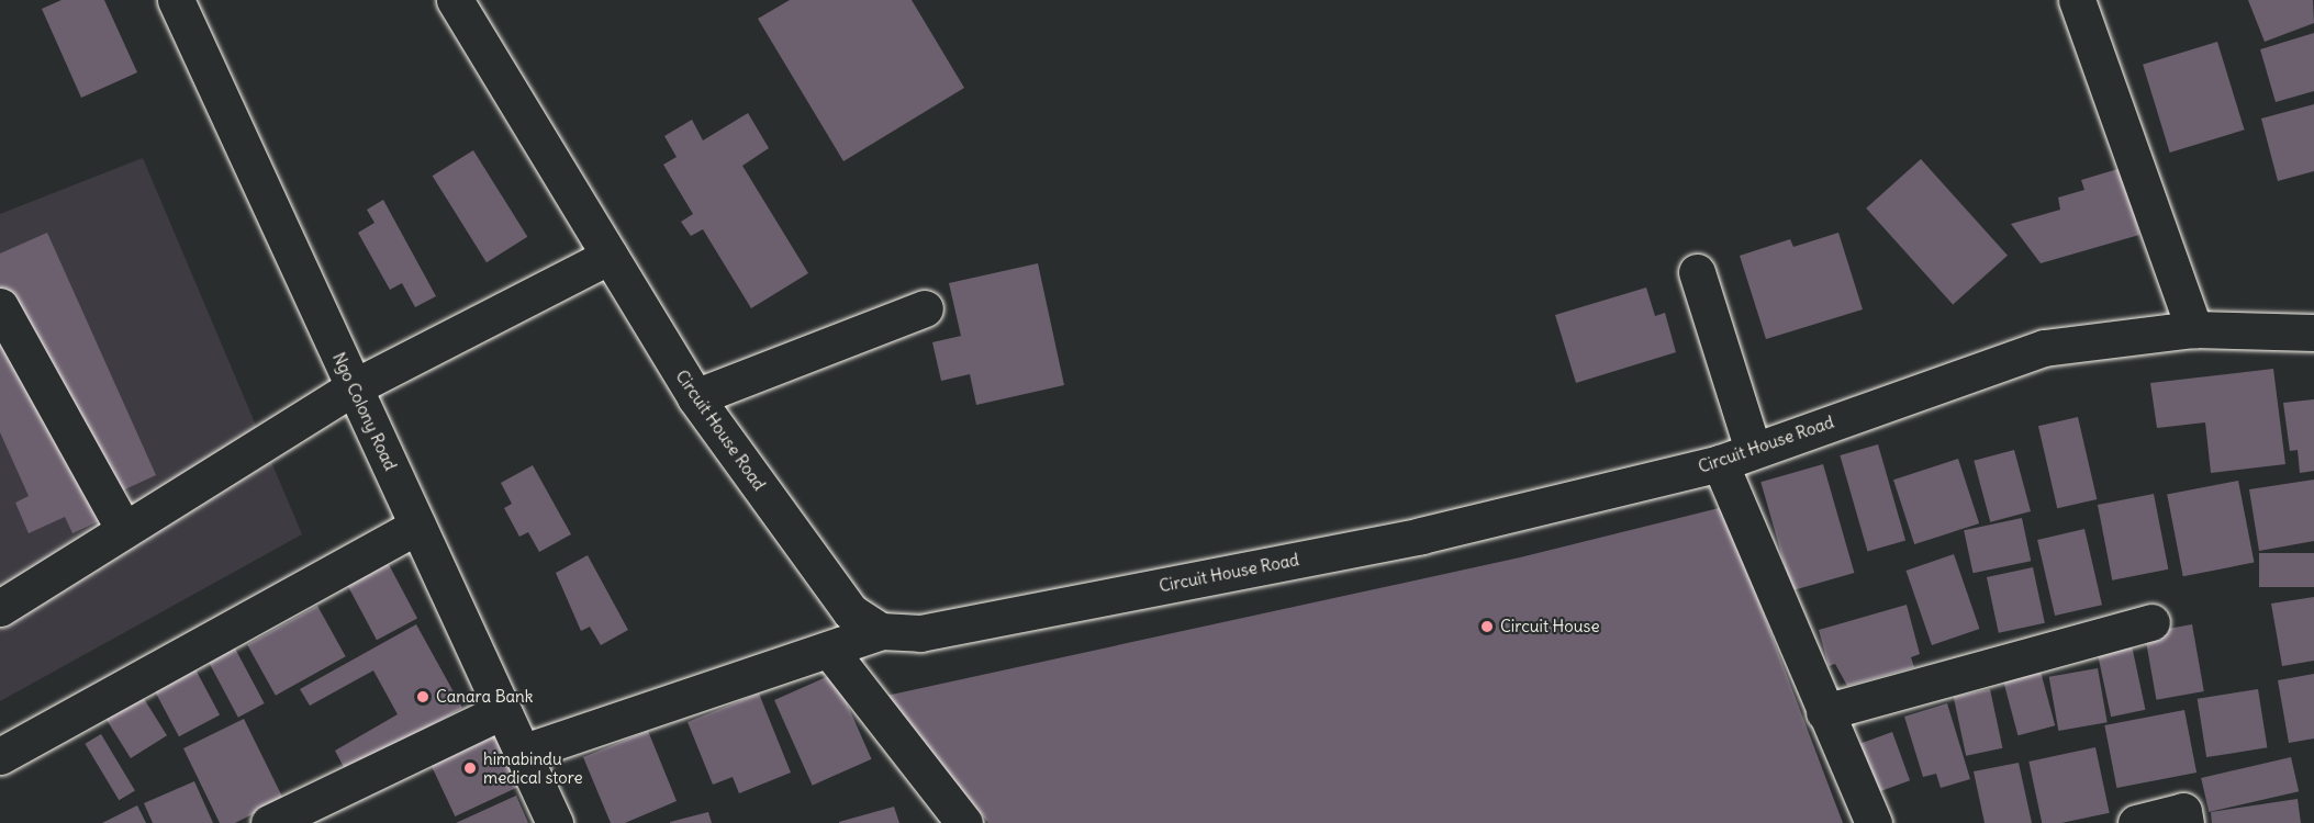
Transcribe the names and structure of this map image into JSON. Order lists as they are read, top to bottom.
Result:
{
  "streets": {
    "street": ["Ngo Colony Road", "Circuit House Road"]
  },
  "places": ["Circuit House", "Canara Bank", "himabindu medical store"]
}
